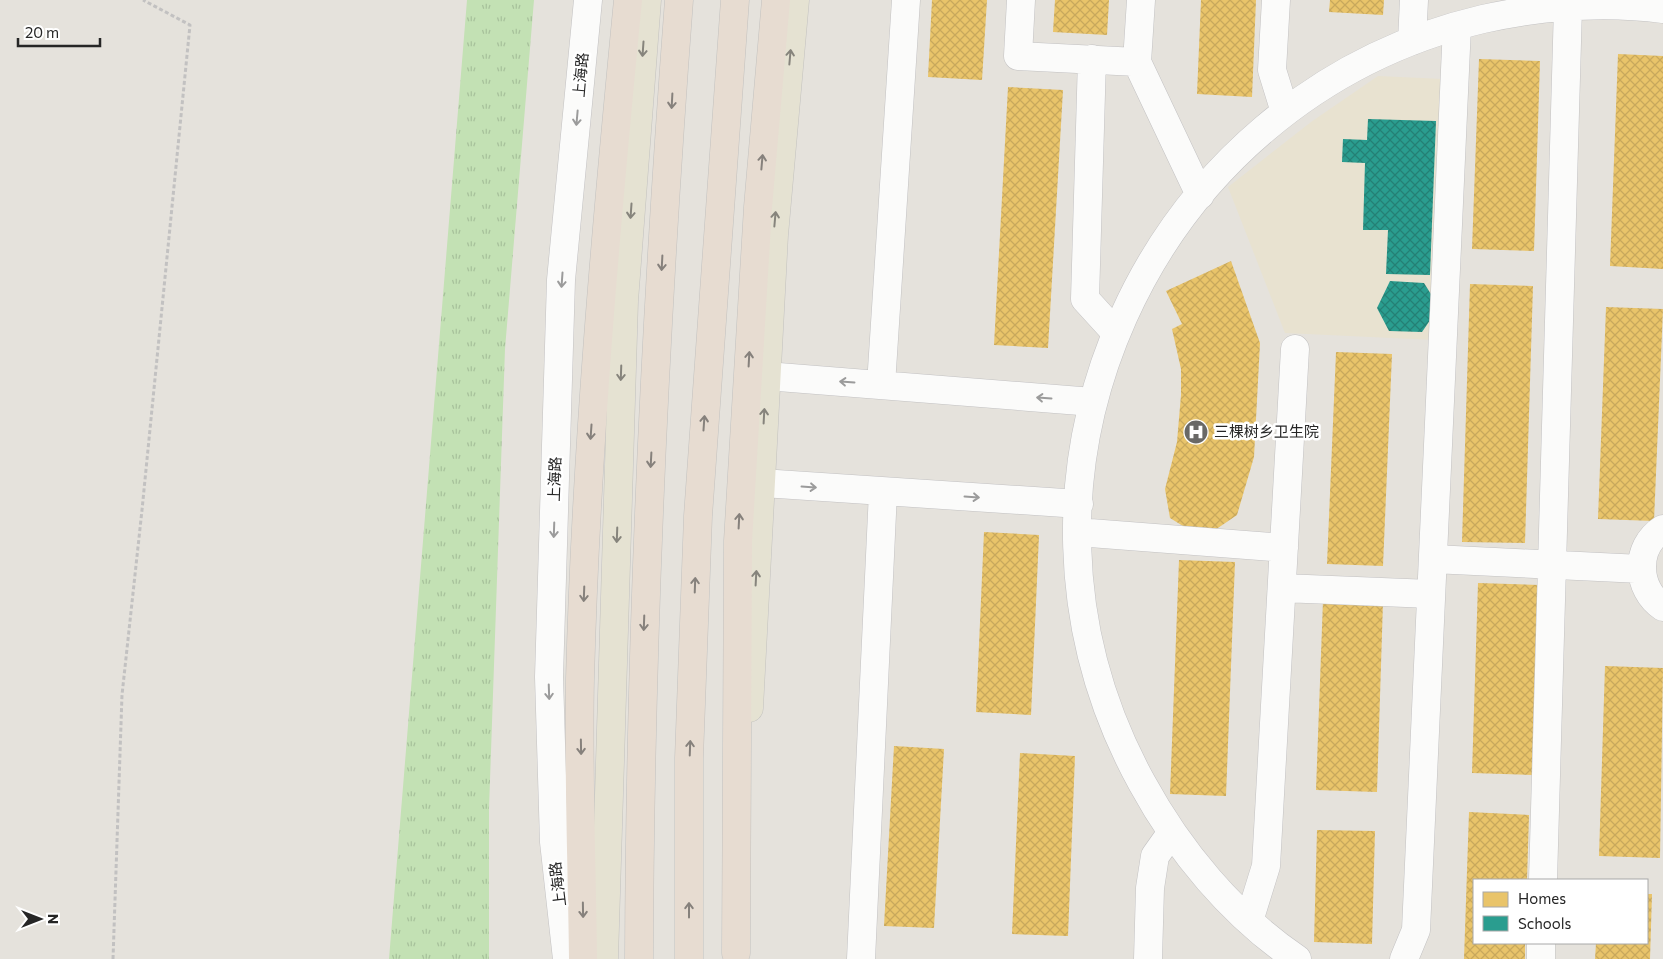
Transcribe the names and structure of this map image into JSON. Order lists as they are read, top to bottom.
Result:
{
  "streets": {
    "street": ["上海路"]
  },
  "one_way": ["上海路"],
  "places": {
    "hospital": ["三棵树乡卫生院"]
  },
  "legend": ["Homes", "Schools"],
  "scale_bar": "20 m",
  "north": "right"
}
